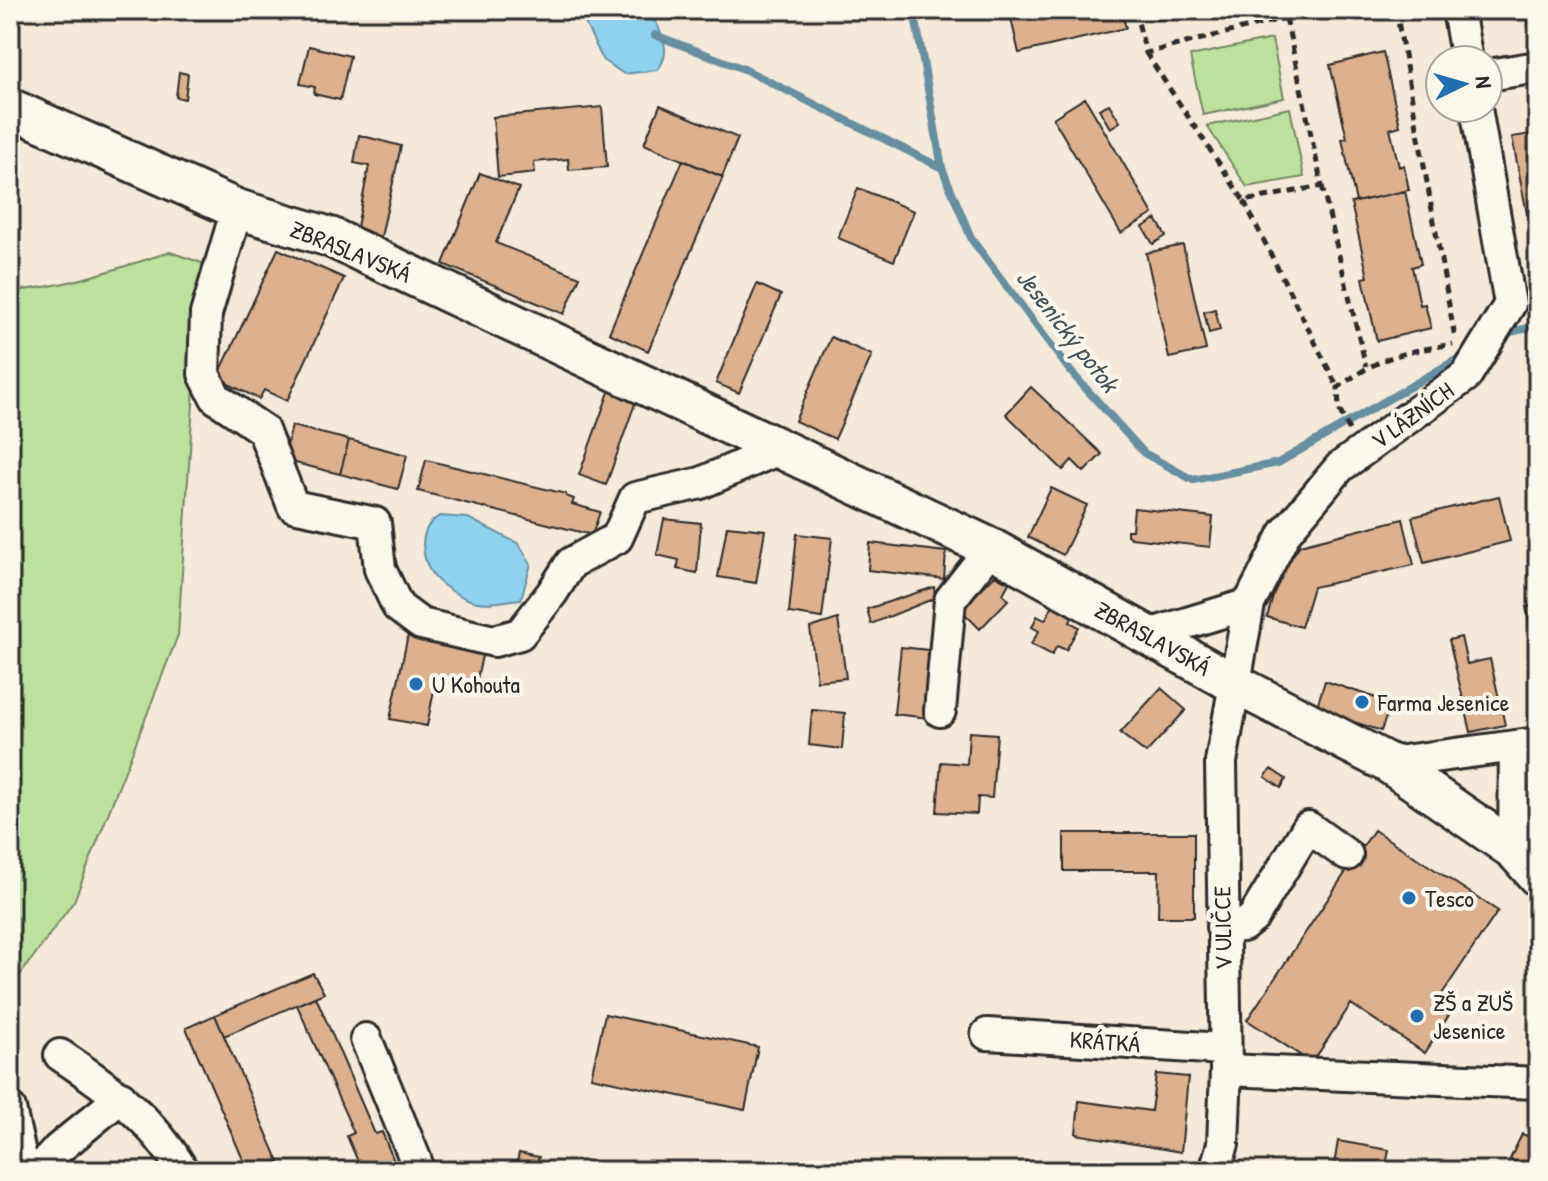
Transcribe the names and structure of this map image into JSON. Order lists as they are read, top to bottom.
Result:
{
  "streets": {
    "main road": ["ZBRASLAVSKÁ"],
    "street": ["V LÁZNÍCH", "V ULIČCE", "KRÁTKÁ"]
  },
  "crossings": [
    ["ZBRASLAVSKÁ", "V LÁZNÍCH"],
    ["ZBRASLAVSKÁ", "V ULIČCE"],
    ["V LÁZNÍCH", "V ULIČCE"],
    ["V ULIČCE", "KRÁTKÁ"]
  ],
  "water": ["Jesenický potok"],
  "places": [
    "U Kohouta",
    "Farma Jesenice",
    "Tesco",
    "ZŠ a ZUŠ Jesenice"
  ],
  "north": "right"
}
